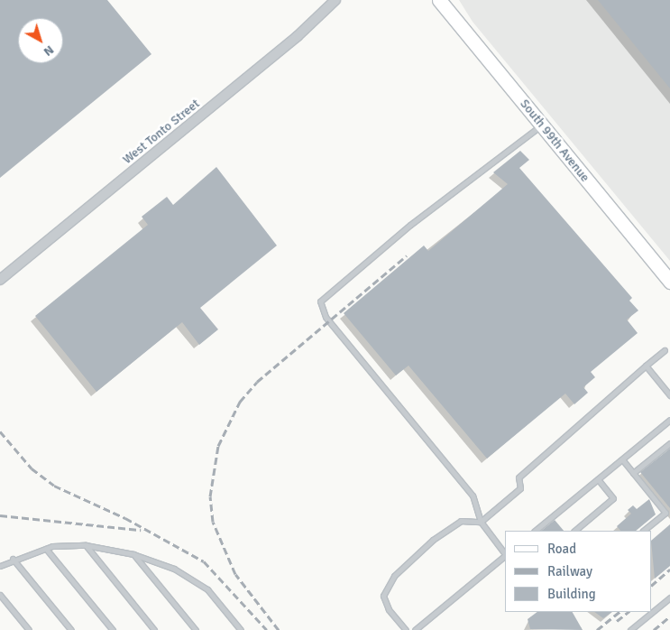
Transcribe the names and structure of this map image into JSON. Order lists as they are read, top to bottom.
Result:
{
  "streets": {
    "main road": ["South 99th Avenue"],
    "street": ["West Tonto Street"]
  },
  "legend": ["Road", "Railway", "Building"],
  "north": "bottom right"
}
